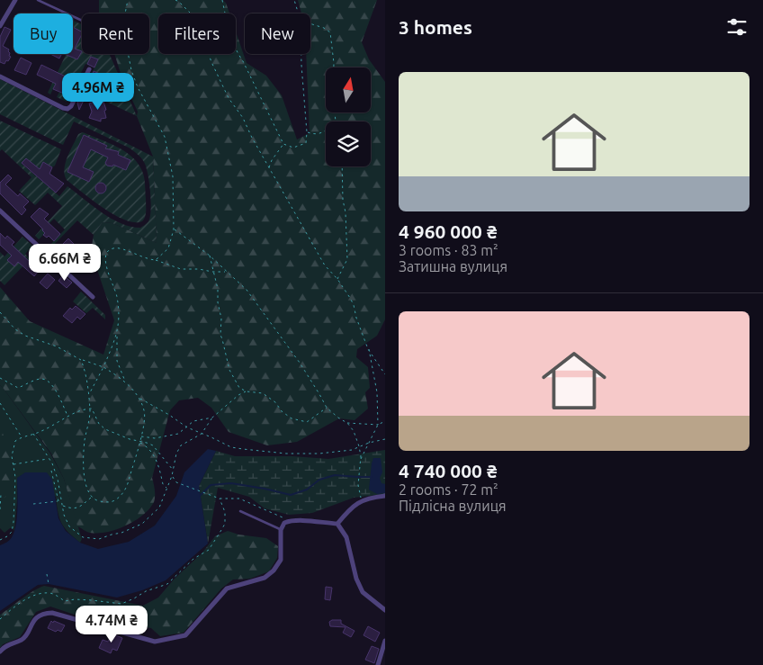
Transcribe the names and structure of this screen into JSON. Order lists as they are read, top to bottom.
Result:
{
  "north": "top",
  "page": {
    "heading": "3 homes",
    "chip": [
      "Buy",
      "Rent",
      "Filters",
      "New"
    ],
    "list": [
      {
        "name": "4 960 000 ₴",
        "note": "3 rooms · 83 m² · Затишна вулиця"
      },
      {
        "name": "4 740 000 ₴",
        "note": "2 rooms · 72 m² · Підлісна вулиця"
      }
    ],
    "price": ["4.96M ₴", "6.66M ₴", "4.74M ₴"]
  }
}
